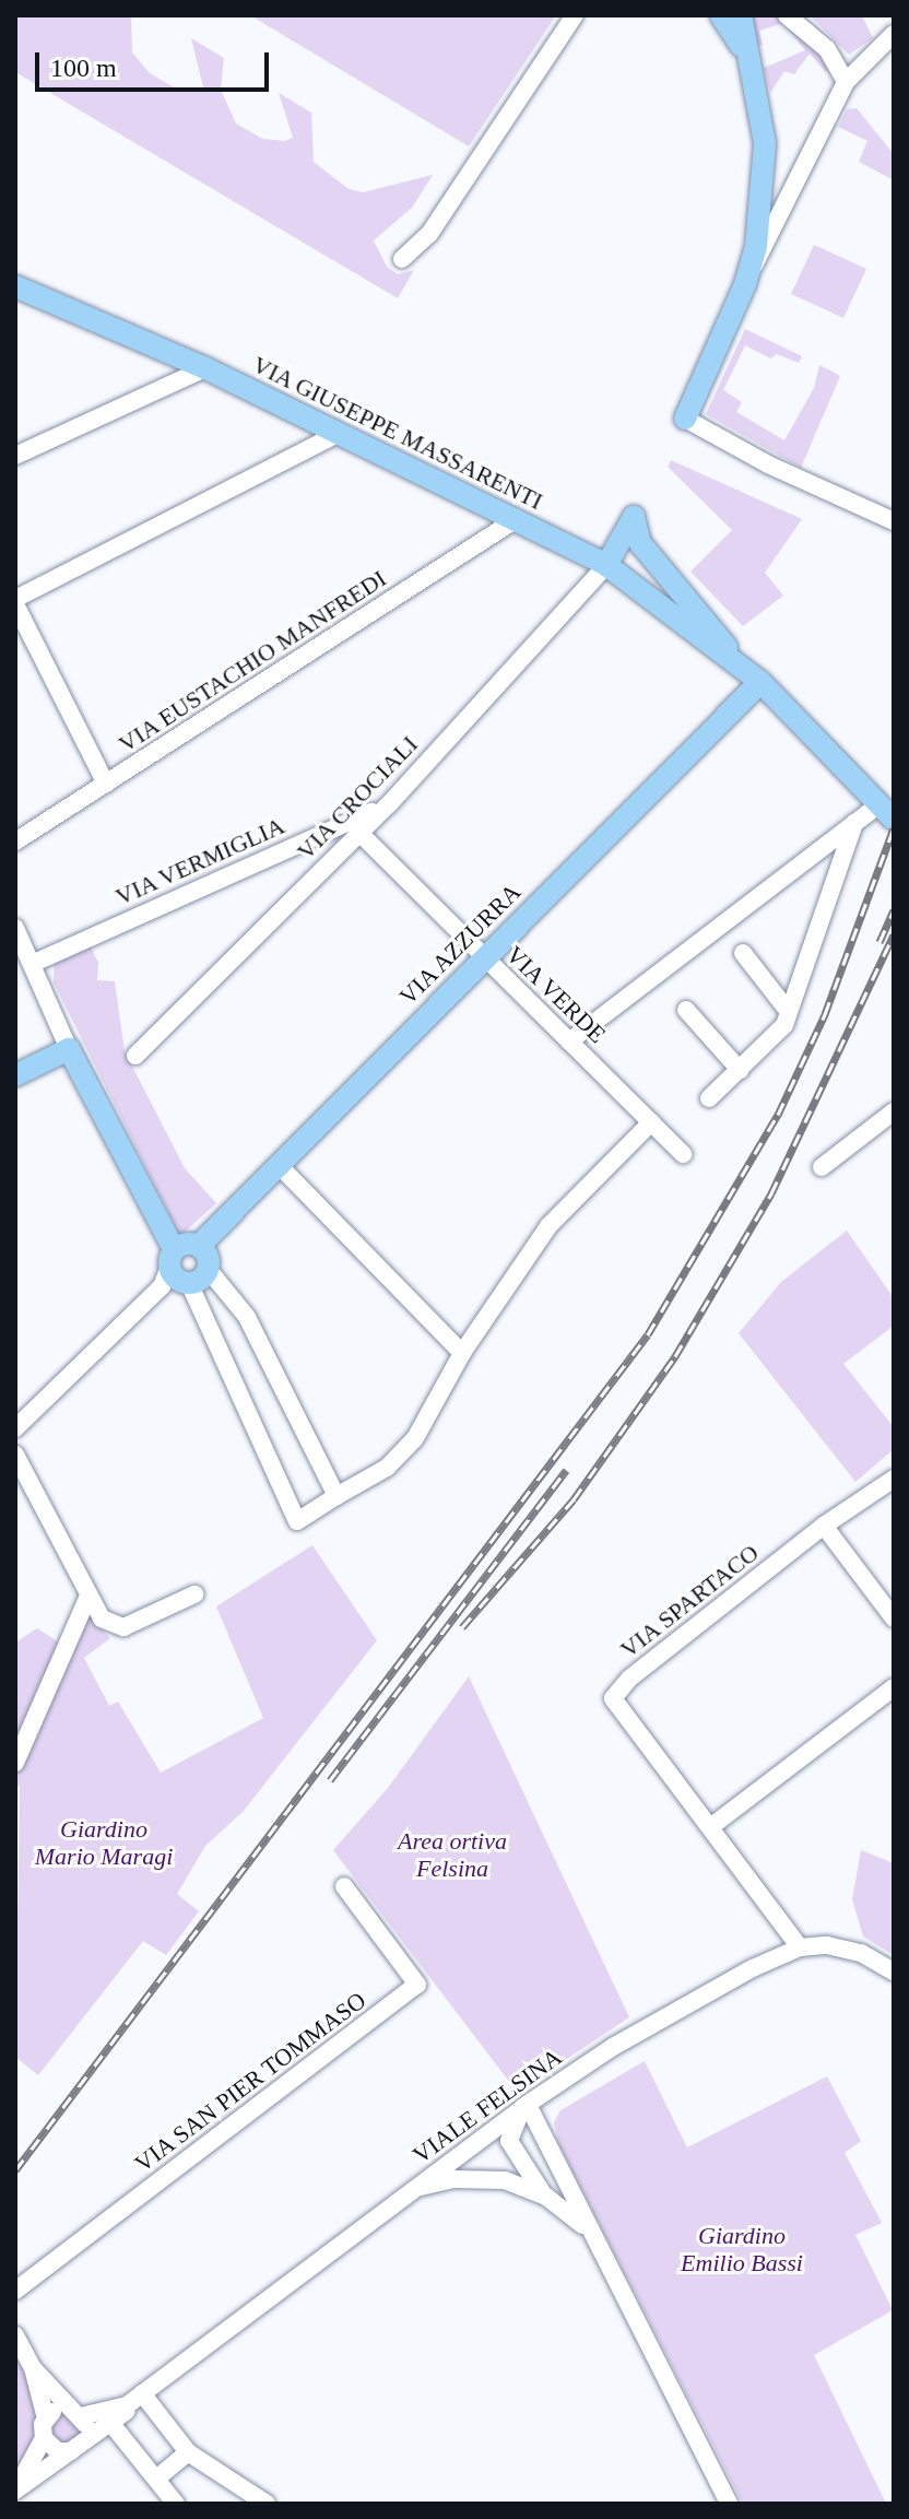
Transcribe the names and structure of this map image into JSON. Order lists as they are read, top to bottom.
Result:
{
  "streets": {
    "main road": ["VIA GIUSEPPE MASSARENTI", "VIA AZZURRA"],
    "street": [
      "VIA EUSTACHIO MANFREDI",
      "VIA CROCIALI",
      "VIA VERMIGLIA",
      "VIA VERDE",
      "VIA SPARTACO",
      "VIA SAN PIER TOMMASO",
      "VIALE FELSINA"
    ]
  },
  "crossings": [
    ["VIA GIUSEPPE MASSARENTI", "VIA EUSTACHIO MANFREDI"],
    ["VIA GIUSEPPE MASSARENTI", "VIA CROCIALI"],
    ["VIA GIUSEPPE MASSARENTI", "VIA AZZURRA"],
    ["VIA CROCIALI", "VIA VERMIGLIA"],
    ["VIA CROCIALI", "VIA VERDE"],
    ["VIA AZZURRA", "VIA VERDE"],
    ["VIA SPARTACO", "VIALE FELSINA"]
  ],
  "parks": ["Giardino Mario Maragi", "Area ortiva Felsina", "Giardino Emilio Bassi"],
  "scale_bar": "100 m"
}
